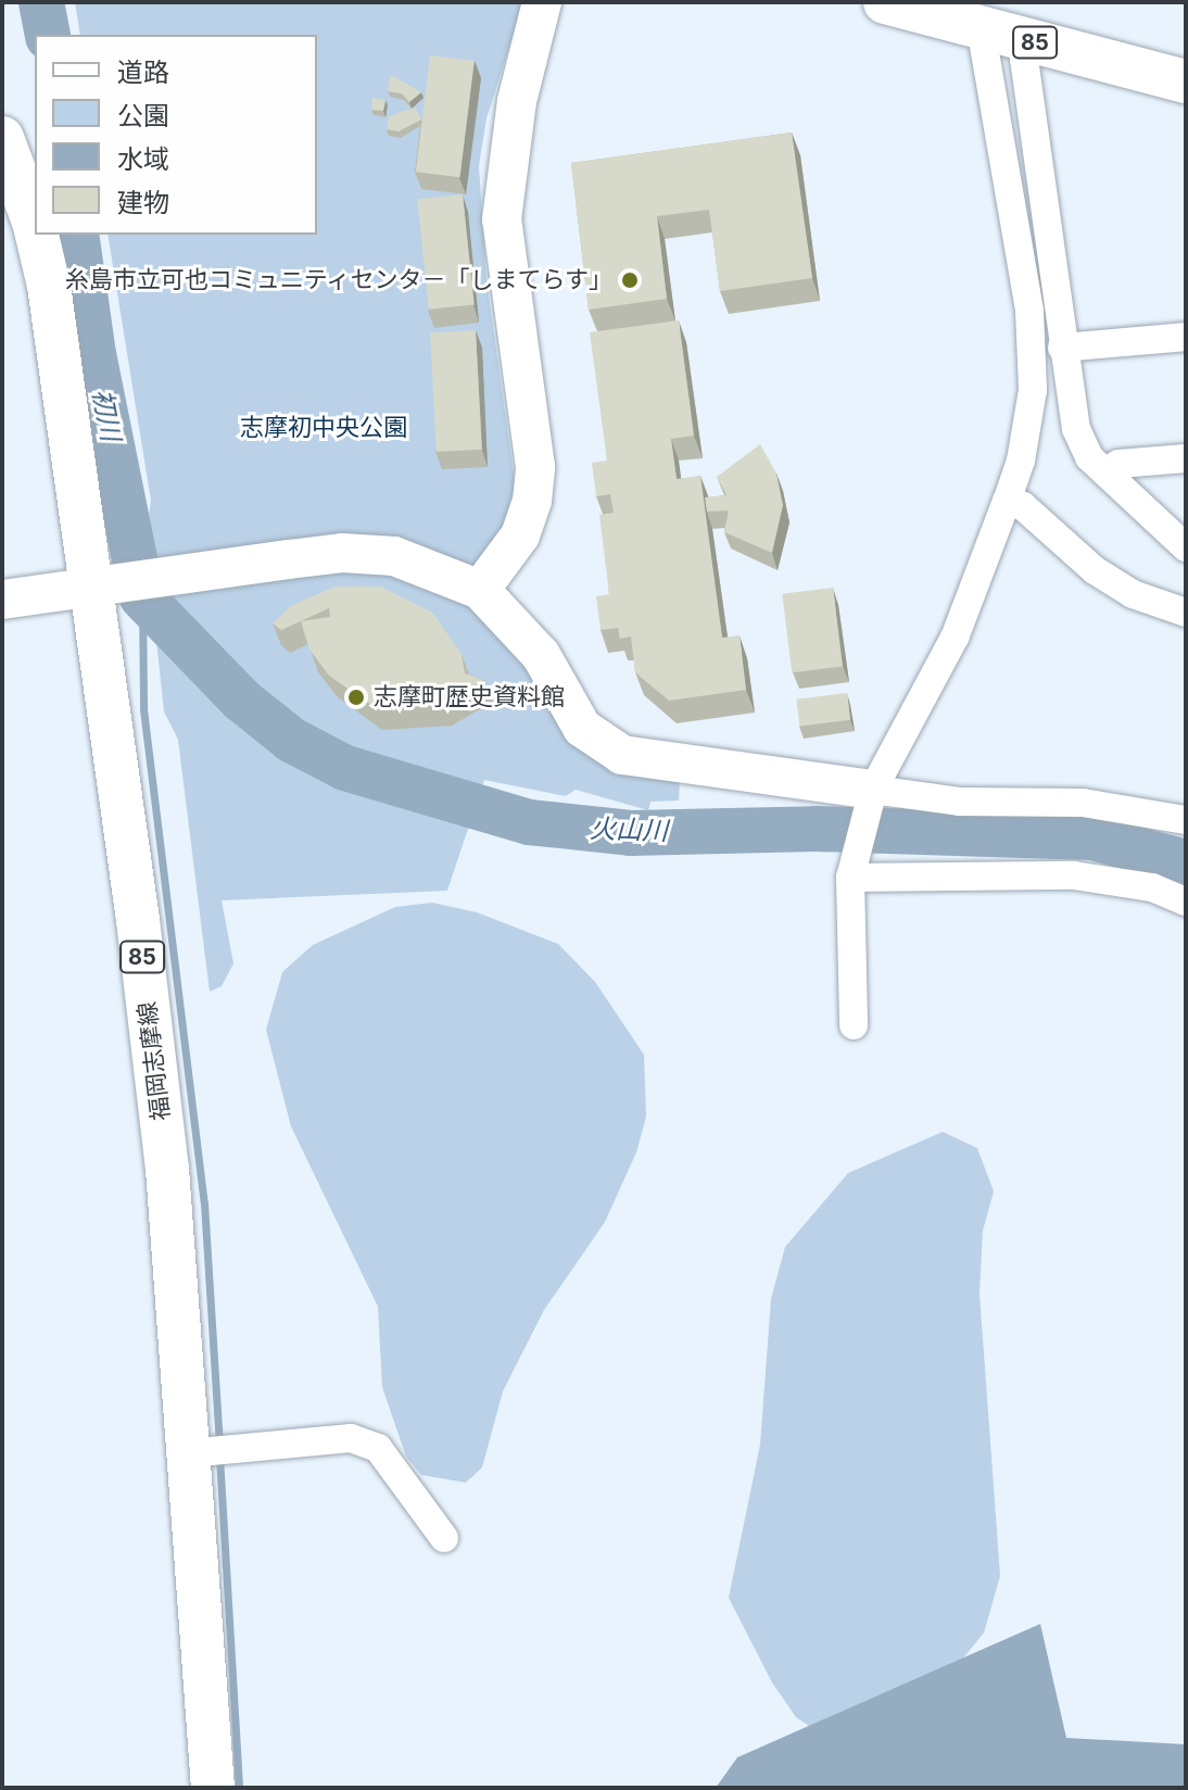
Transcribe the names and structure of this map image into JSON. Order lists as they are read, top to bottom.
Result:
{
  "streets": {
    "main road": ["85", "福岡志摩線"]
  },
  "water": ["初川", "火山川"],
  "parks": ["志摩初中央公園"],
  "places": ["糸島市立可也コミュニティセンタ－「しまてらす」", "志摩町歴史資料館"],
  "legend": [
    "道路",
    "公園",
    "水域",
    "建物"
  ]
}
